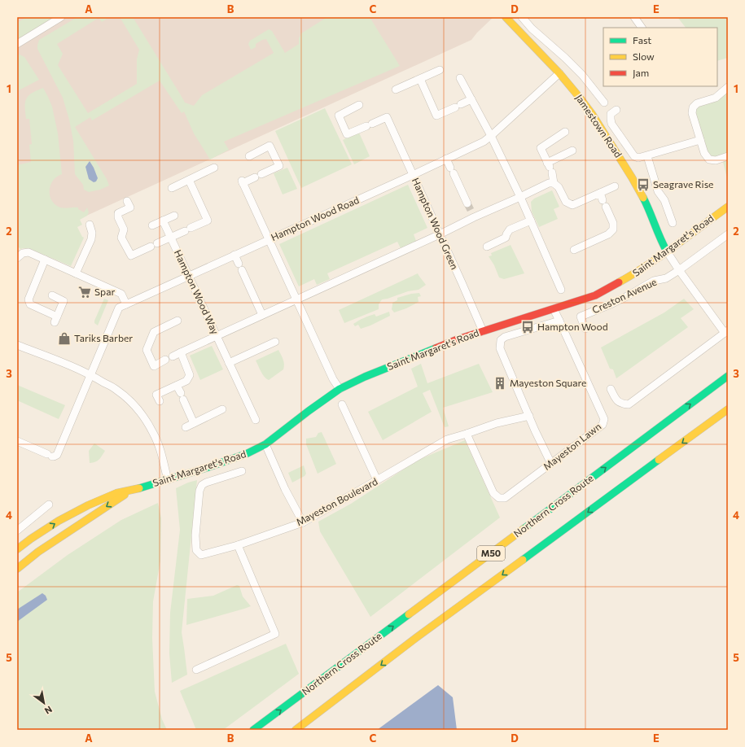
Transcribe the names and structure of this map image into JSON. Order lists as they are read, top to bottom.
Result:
{
  "streets": {
    "main road": [
      "Jamestown Road",
      "Saint Margaret's Road",
      "Northern Cross Route",
      "M50"
    ],
    "street": [
      "Hampton Wood Road",
      "Hampton Wood Green",
      "Hampton Wood Way",
      "Creston Avenue",
      "Mayeston Lawn",
      "Mayeston Boulevard"
    ]
  },
  "crossings": [
    ["Jamestown Road", "Hampton Wood Road"],
    ["Jamestown Road", "Saint Margaret's Road"],
    ["Hampton Wood Road", "Hampton Wood Green"],
    ["Hampton Wood Road", "Hampton Wood Way"],
    ["Hampton Wood Green", "Saint Margaret's Road"],
    ["Saint Margaret's Road", "Mayeston Lawn"],
    ["Mayeston Lawn", "Mayeston Boulevard"]
  ],
  "places": {
    "bus stop": ["Seagrave Rise", "Hampton Wood"],
    "supermarket": ["Spar"],
    "shop": ["Tariks Barber"],
    "building": ["Mayeston Square"]
  },
  "legend": ["Fast", "Slow", "Jam"],
  "north": "bottom right",
  "grid": {
    "columns": [
      "A",
      "B",
      "C",
      "D",
      "E"
    ],
    "rows": [
      "1",
      "2",
      "3",
      "4",
      "5"
    ]
  }
}
